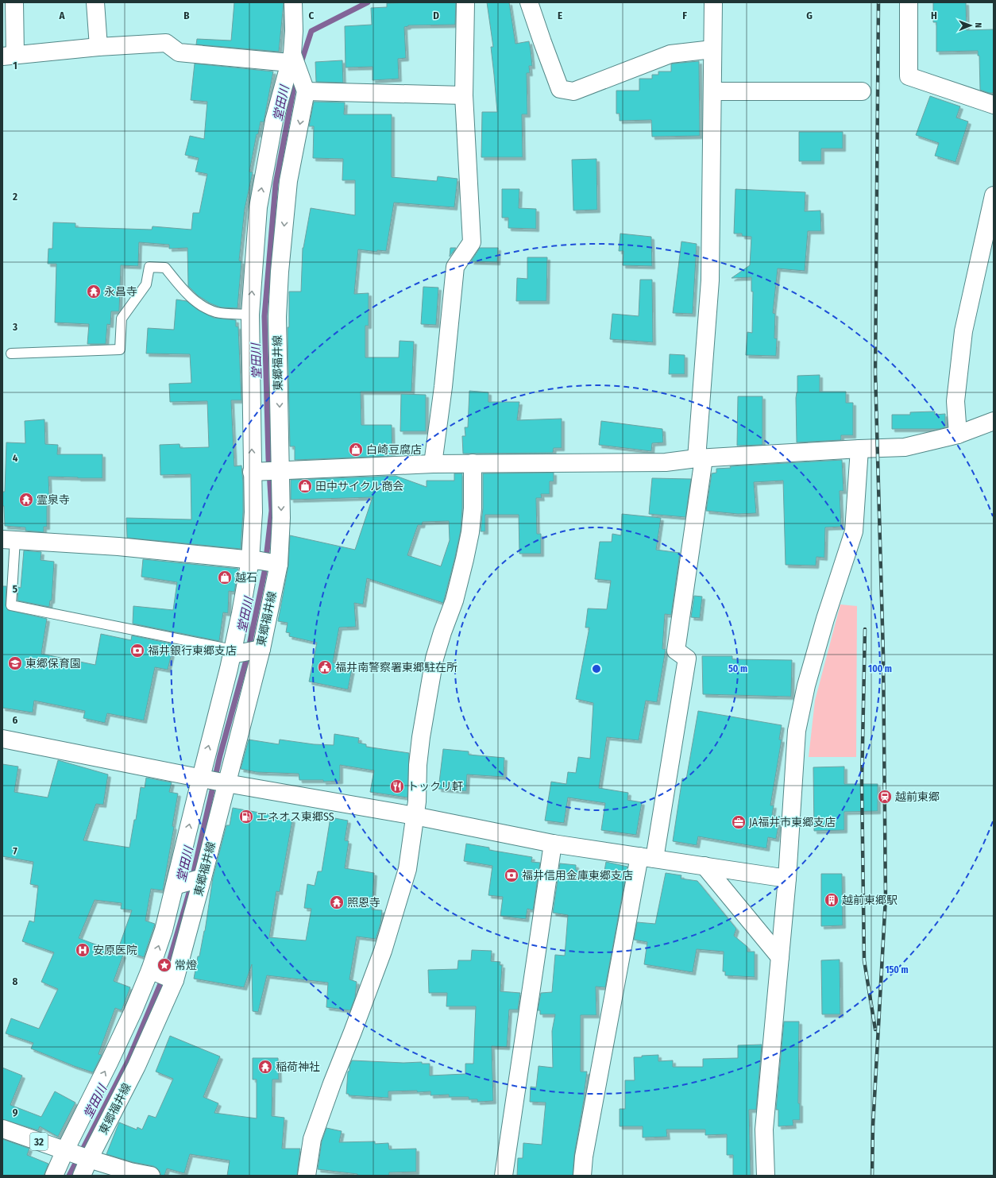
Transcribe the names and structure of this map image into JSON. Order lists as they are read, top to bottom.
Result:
{
  "streets": {
    "street": ["東郷福井線", "32"]
  },
  "crossings": [
    ["東郷福井線", "32"]
  ],
  "water": ["堂田川"],
  "places": {
    "temple": [
      "永昌寺",
      "霊泉寺",
      "照恩寺",
      "稲荷神社"
    ],
    "shop": ["白崎豆腐店", "田中サイクル商会", "越石"],
    "bank": ["福井銀行東郷支店", "福井信用金庫東郷支店"],
    "school or university": ["東郷保育園"],
    "public building": ["福井南警察署東郷駐在所"],
    "restaurant": ["トックリ軒"],
    "station": ["越前東郷"],
    "fuel station": ["エネオス東郷SS"],
    "office": ["JA福井市東郷支店"],
    "building": ["越前東郷駅"],
    "hospital": ["安原医院"],
    "place": ["常燈"]
  },
  "north": "right",
  "grid": {
    "columns": [
      "A",
      "B",
      "C",
      "D",
      "E",
      "F",
      "G",
      "H"
    ],
    "rows": [
      "1",
      "2",
      "3",
      "4",
      "5",
      "6",
      "7",
      "8",
      "9"
    ]
  },
  "rings": ["50 m", "100 m", "150 m"]
}
